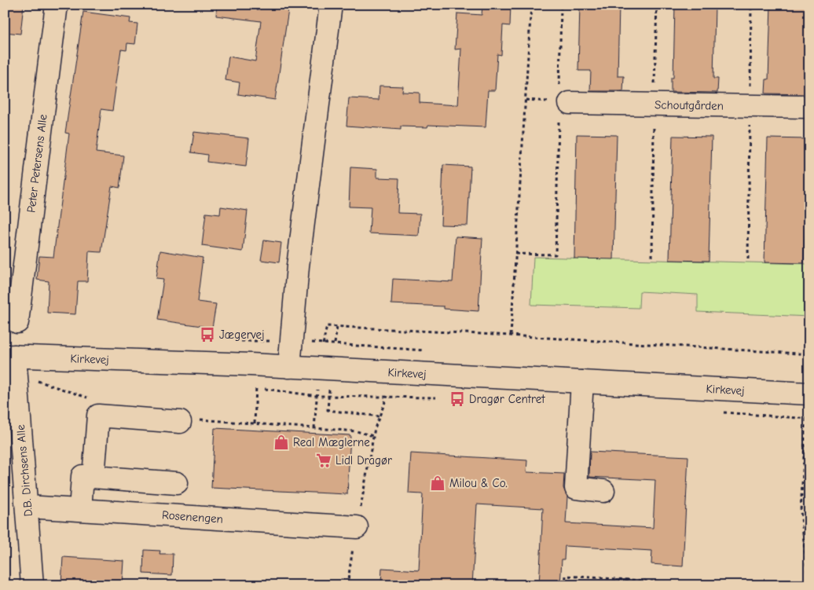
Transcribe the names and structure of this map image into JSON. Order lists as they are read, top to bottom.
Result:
{
  "streets": {
    "street": [
      "Schoutgården",
      "Peter Petersens Alle",
      "Kirkevej",
      "D.B. Dirchsens Alle",
      "Rosenengen"
    ]
  },
  "crossings": [
    ["Kirkevej", "D.B. Dirchsens Alle"],
    ["D.B. Dirchsens Alle", "Rosenengen"]
  ],
  "places": {
    "bus stop": ["Jægervej", "Dragør Centret"],
    "shop": ["Real Mæglerne", "Milou & Co."],
    "supermarket": ["Lidl Dragør"]
  }
}
